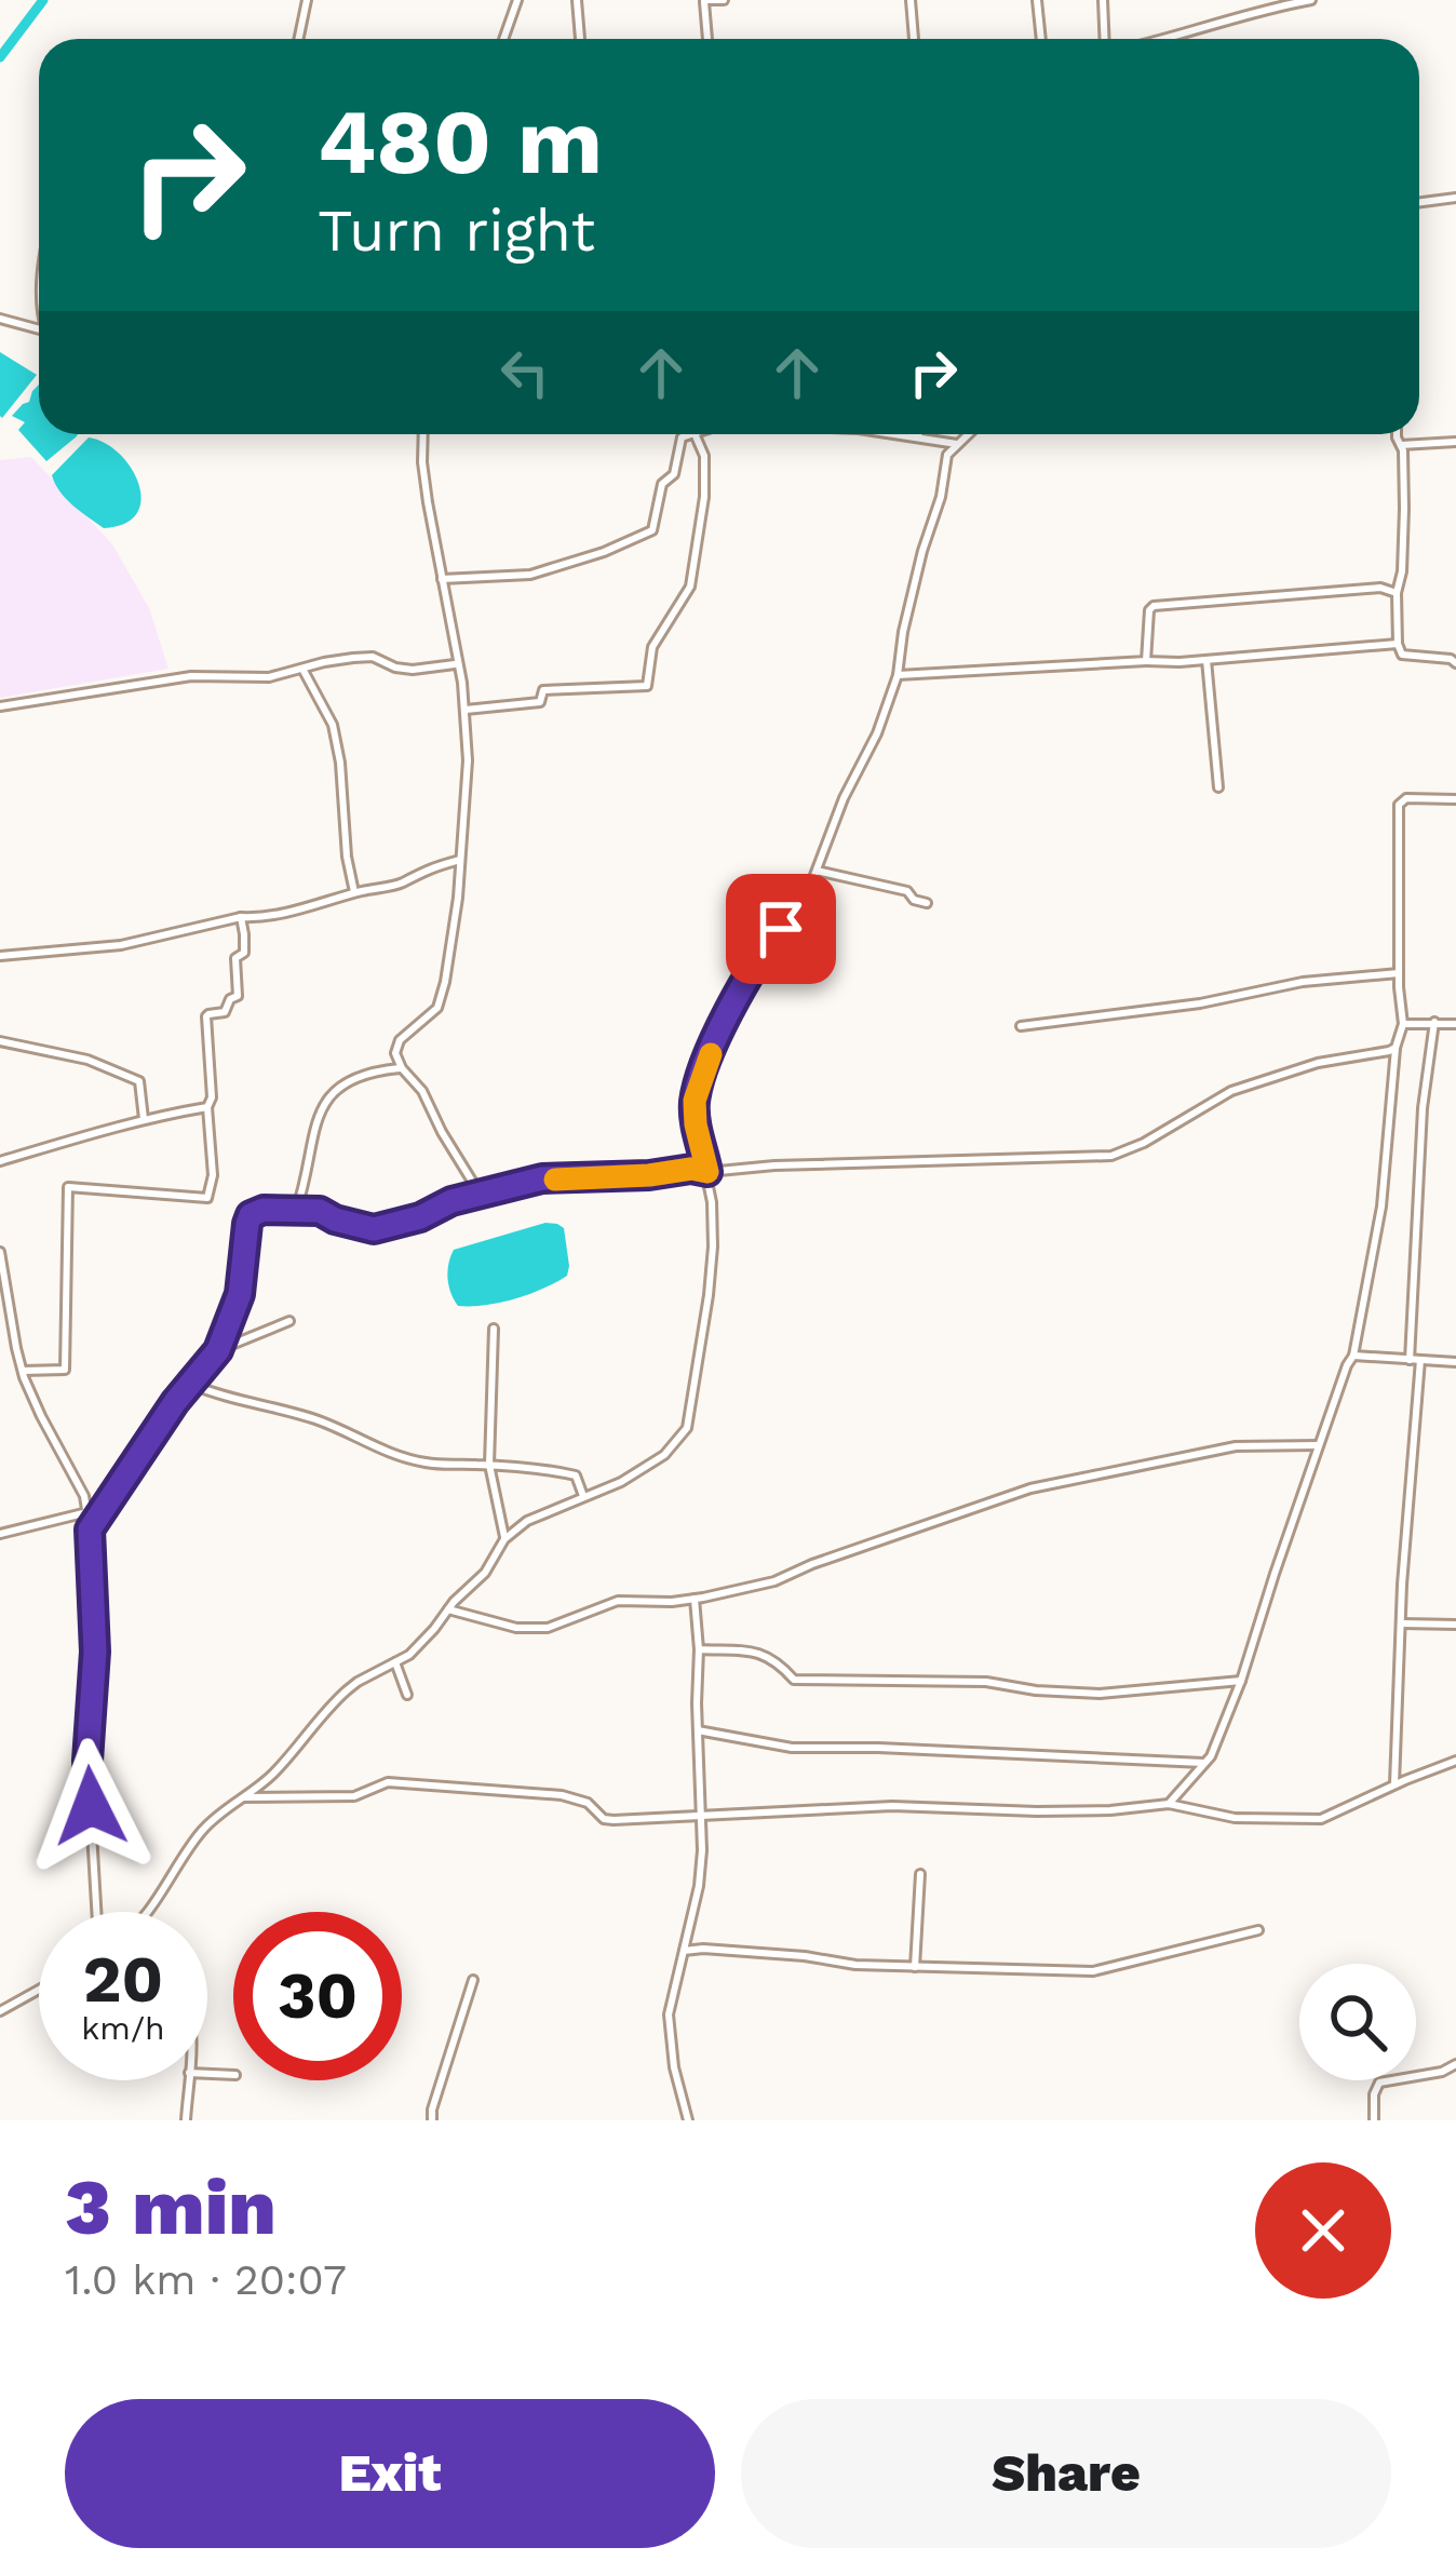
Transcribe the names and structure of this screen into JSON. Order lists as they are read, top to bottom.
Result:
{
  "page": {
    "turn": ["480 m", "Turn right"],
    "speed": "20 km/h",
    "limit": "30",
    "heading": ["3 min", "1.0 km · 20:07"],
    "buttons": ["Exit", "Share"]
  }
}
